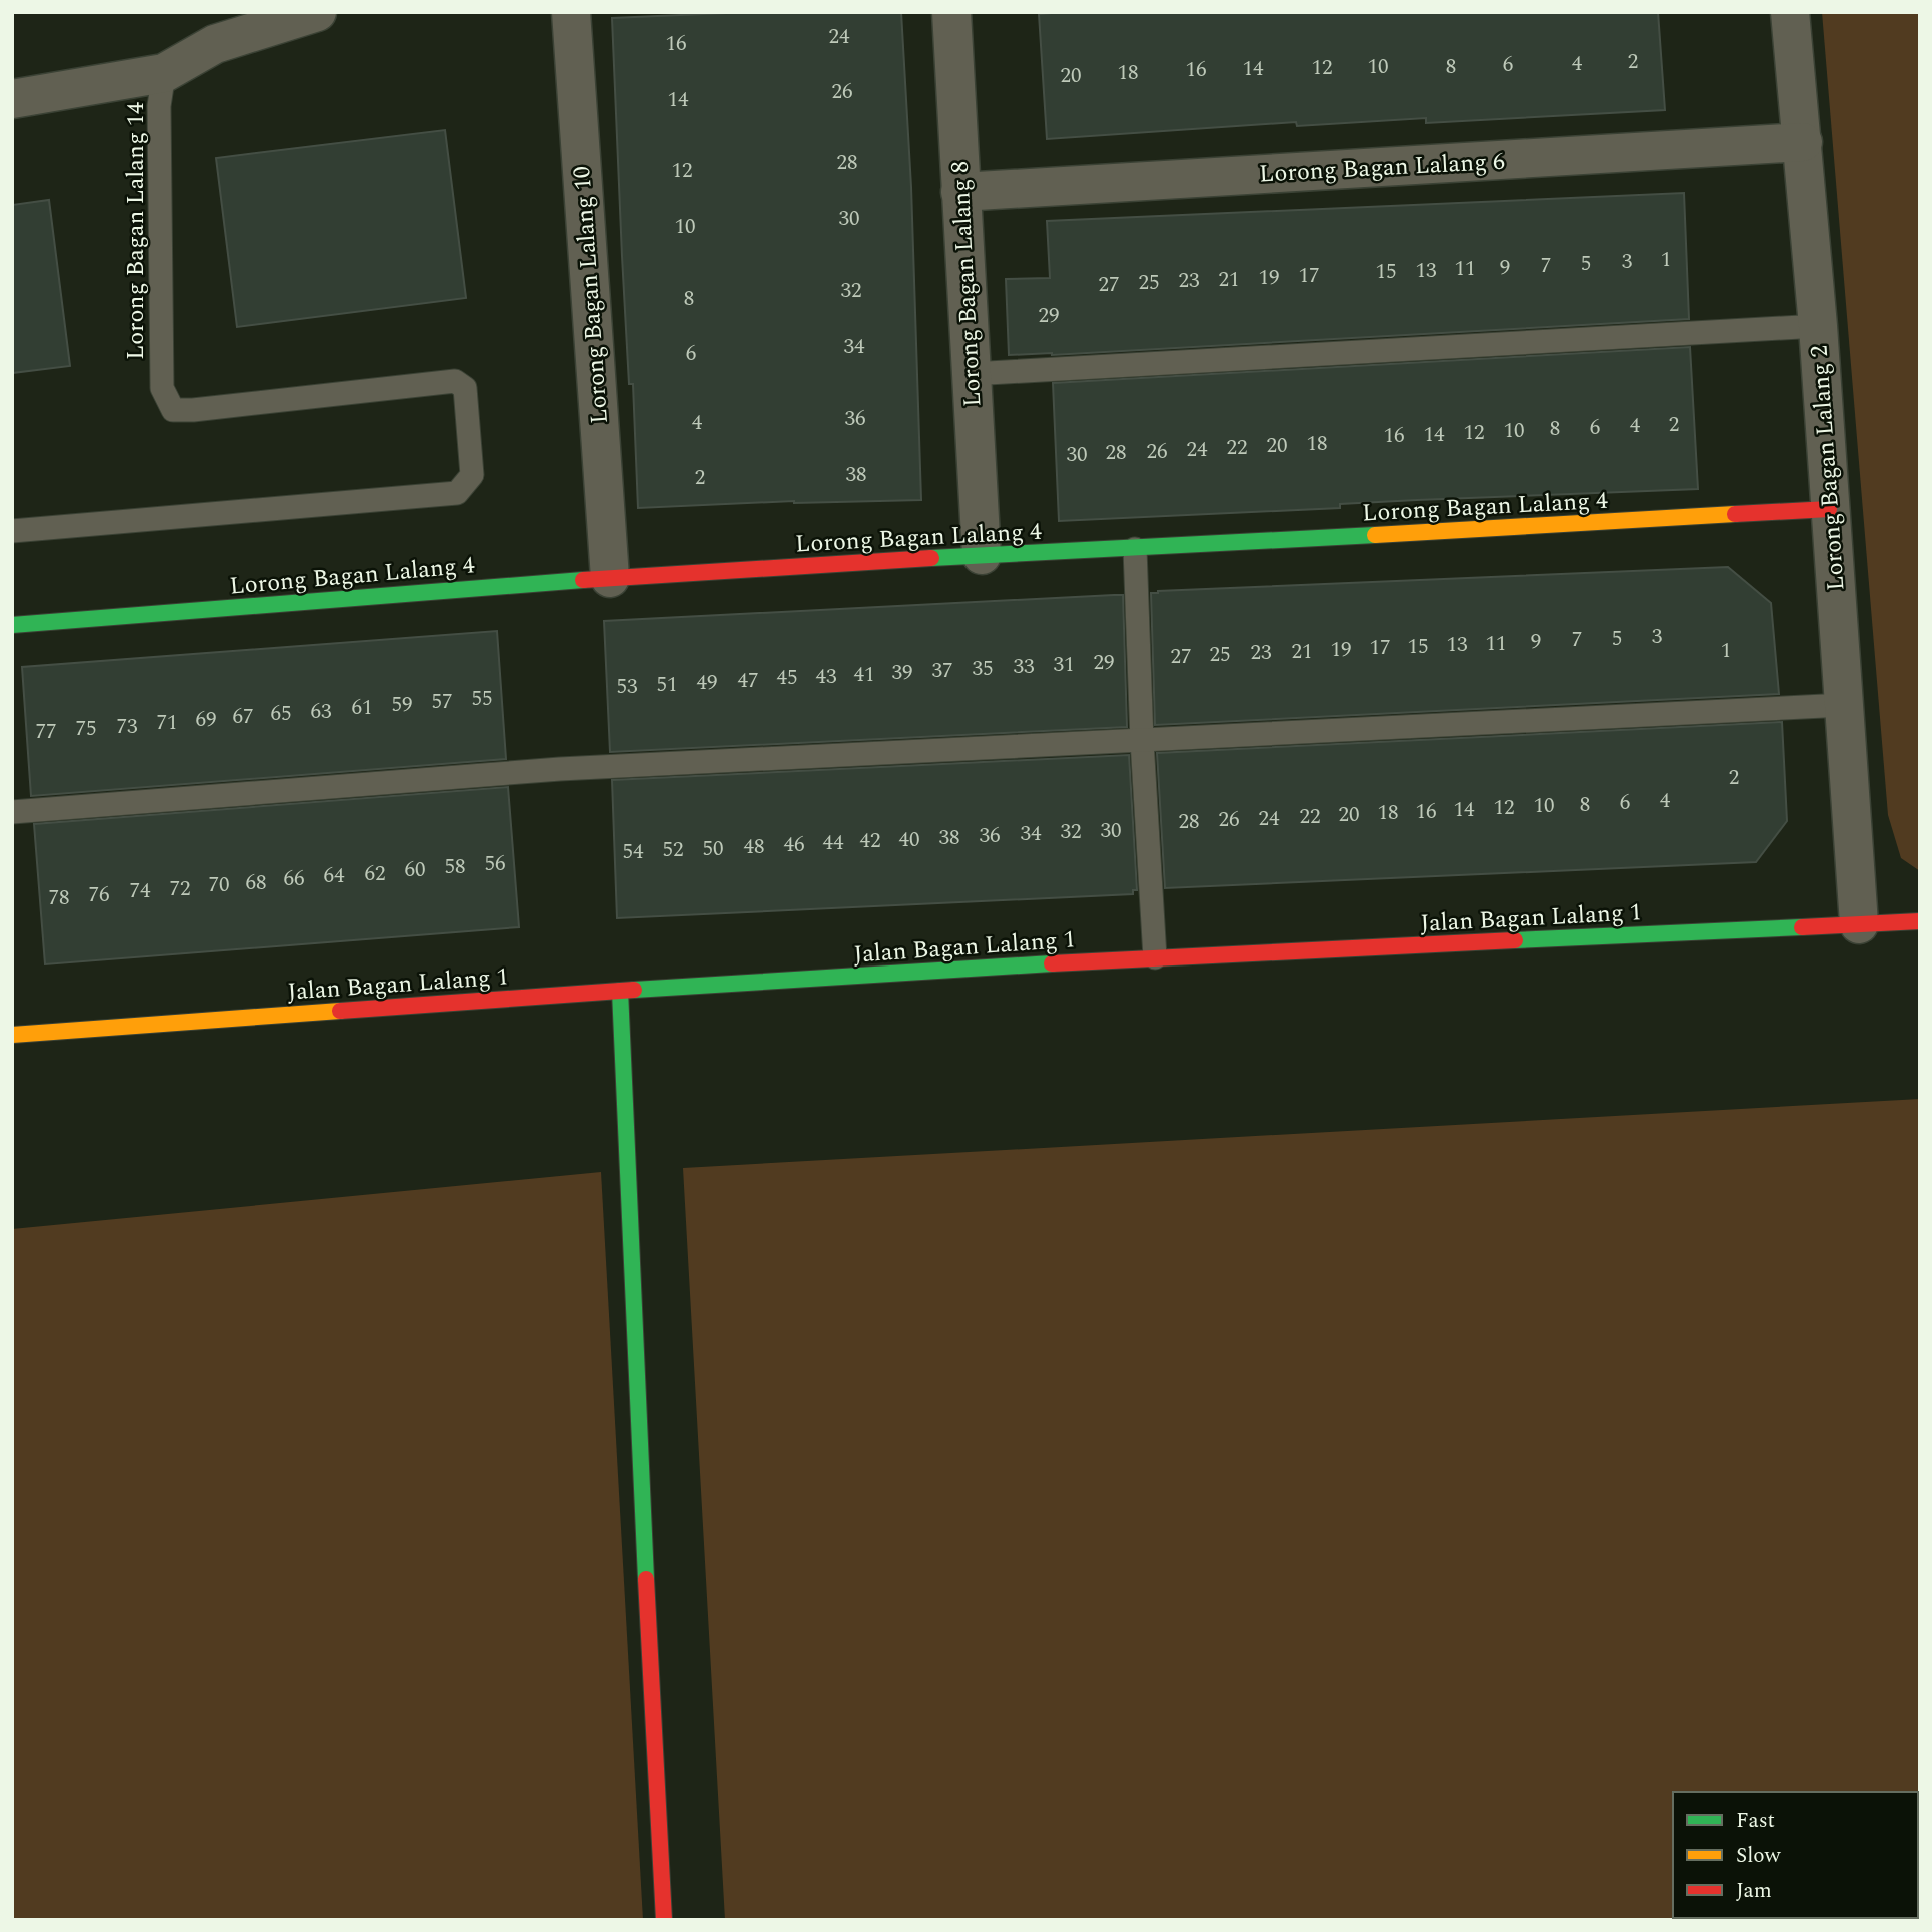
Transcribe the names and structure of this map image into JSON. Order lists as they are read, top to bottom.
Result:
{
  "streets": {
    "street": [
      "Lorong Bagan Lalang 6",
      "Lorong Bagan Lalang 8",
      "Lorong Bagan Lalang 10",
      "Lorong Bagan Lalang 2",
      "Lorong Bagan Lalang 4",
      "Jalan Bagan Lalang 1"
    ],
    "lane": ["Lorong Bagan Lalang 14"]
  },
  "crossings": [
    ["Lorong Bagan Lalang 6", "Lorong Bagan Lalang 8"],
    ["Lorong Bagan Lalang 6", "Lorong Bagan Lalang 2"],
    ["Lorong Bagan Lalang 8", "Lorong Bagan Lalang 4"],
    ["Lorong Bagan Lalang 10", "Lorong Bagan Lalang 4"],
    ["Lorong Bagan Lalang 2", "Lorong Bagan Lalang 4"],
    ["Lorong Bagan Lalang 2", "Jalan Bagan Lalang 1"]
  ],
  "house_numbers": [
    "24",
    "16",
    "2",
    "4",
    "6",
    "10",
    "8",
    "12",
    "14",
    "16",
    "18",
    "20",
    "26",
    "14",
    "28",
    "12",
    "30",
    "10",
    "1",
    "3",
    "5",
    "7",
    "9",
    "11",
    "13",
    "15",
    "17",
    "19",
    "21",
    "23",
    "25",
    "27",
    "32",
    "8",
    "29",
    "34",
    "6",
    "36",
    "4",
    "2",
    "4",
    "6",
    "8",
    "10",
    "12",
    "14",
    "16",
    "18",
    "20",
    "22",
    "24",
    "26",
    "28",
    "30",
    "38",
    "2",
    "3",
    "5",
    "7",
    "9",
    "11",
    "13",
    "15",
    "17",
    "19",
    "1",
    "21",
    "23",
    "25",
    "27",
    "29",
    "31",
    "33",
    "35",
    "37",
    "39",
    "41",
    "43",
    "45",
    "47",
    "49",
    "51",
    "53",
    "55",
    "57",
    "59",
    "61",
    "63",
    "65",
    "67",
    "69",
    "71",
    "73",
    "75",
    "77",
    "2",
    "4",
    "6",
    "8",
    "10",
    "12",
    "14",
    "16",
    "18",
    "20",
    "22",
    "24",
    "26",
    "28",
    "30",
    "32",
    "34",
    "36",
    "38",
    "40",
    "42",
    "44",
    "46",
    "48",
    "50",
    "52",
    "54",
    "56",
    "58",
    "60",
    "62",
    "64",
    "66",
    "68",
    "70",
    "72",
    "74",
    "76",
    "78"
  ],
  "legend": ["Fast", "Slow", "Jam"]
}
